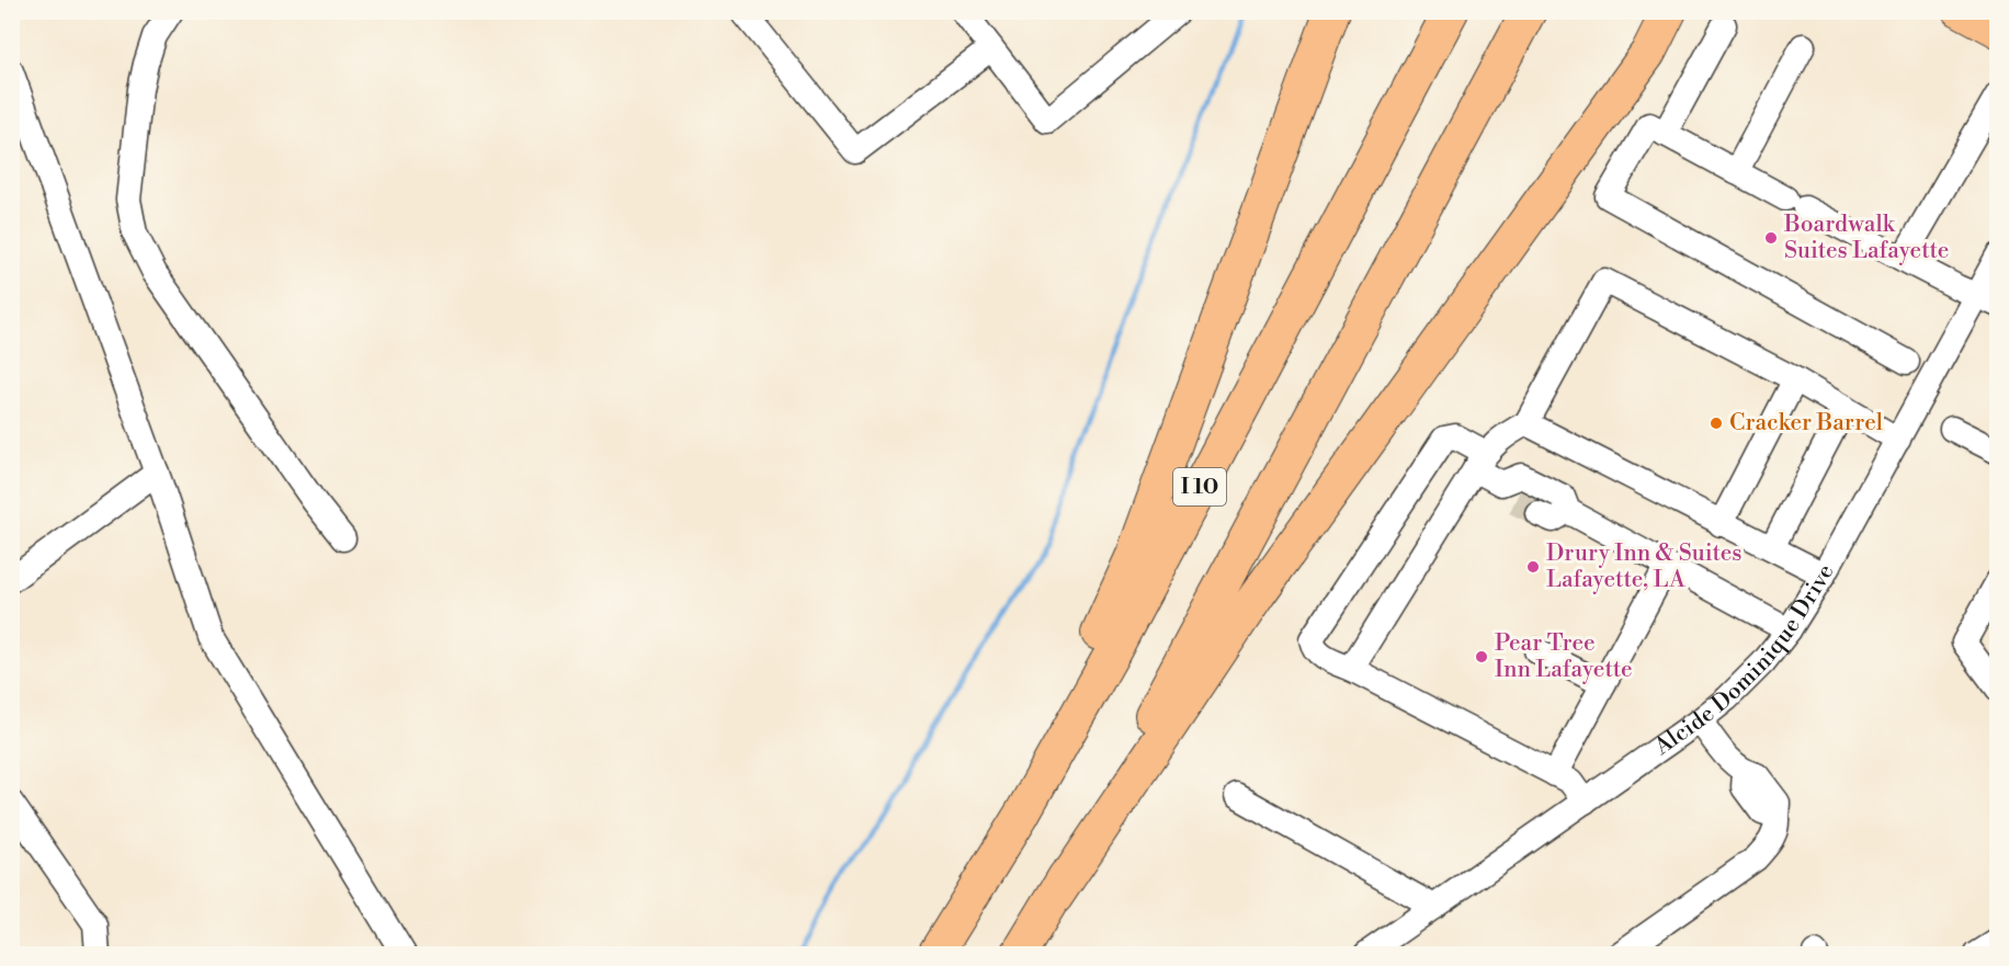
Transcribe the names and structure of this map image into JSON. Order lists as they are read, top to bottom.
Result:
{
  "streets": {
    "highway": ["I 10"],
    "street": ["Alcide Dominique Drive"]
  },
  "places": [
    "Boardwalk Suites Lafayette",
    "Cracker Barrel",
    "Drury Inn & Suites Lafayette, LA",
    "Pear Tree Inn Lafayette"
  ]
}
